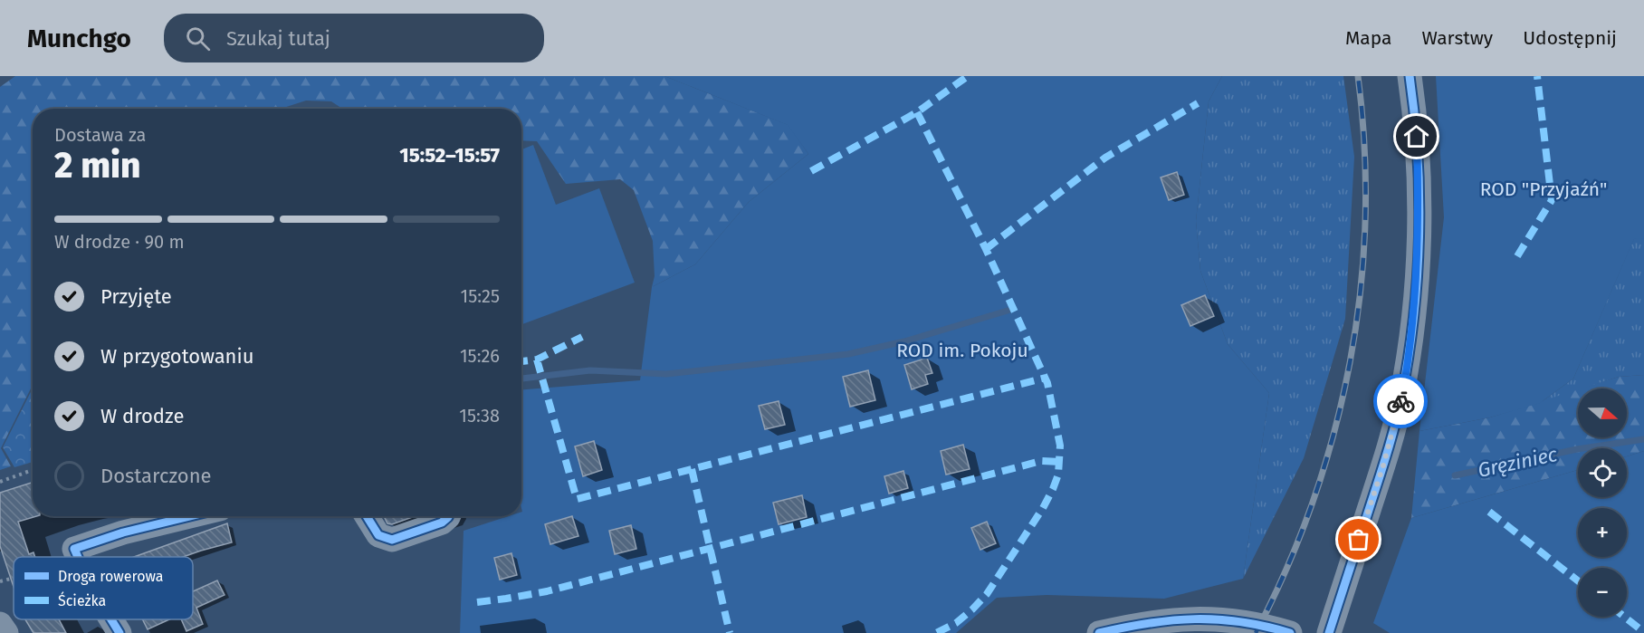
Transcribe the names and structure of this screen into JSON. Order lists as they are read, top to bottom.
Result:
{
  "water": ["Gręziniec"],
  "parks": ["ROD \"Przyjaźń\"", "ROD im. Pokoju"],
  "legend": ["Droga rowerowa", "Ścieżka"],
  "north": "right",
  "page": {
    "header": "Munchgo",
    "search": "Szukaj tutaj",
    "nav": ["Mapa", "Warstwy", "Udostępnij"],
    "heading": ["2 min", "Dostawa za", "15:52–15:57"],
    "bar": "W drodze · 90 m",
    "list": [
      ["Przyjęte", "15:25"],
      ["W przygotowaniu", "15:26"],
      ["W drodze", "15:38"],
      "Dostarczone"
    ],
    "map_buttons": ["+", "−"]
  }
}
